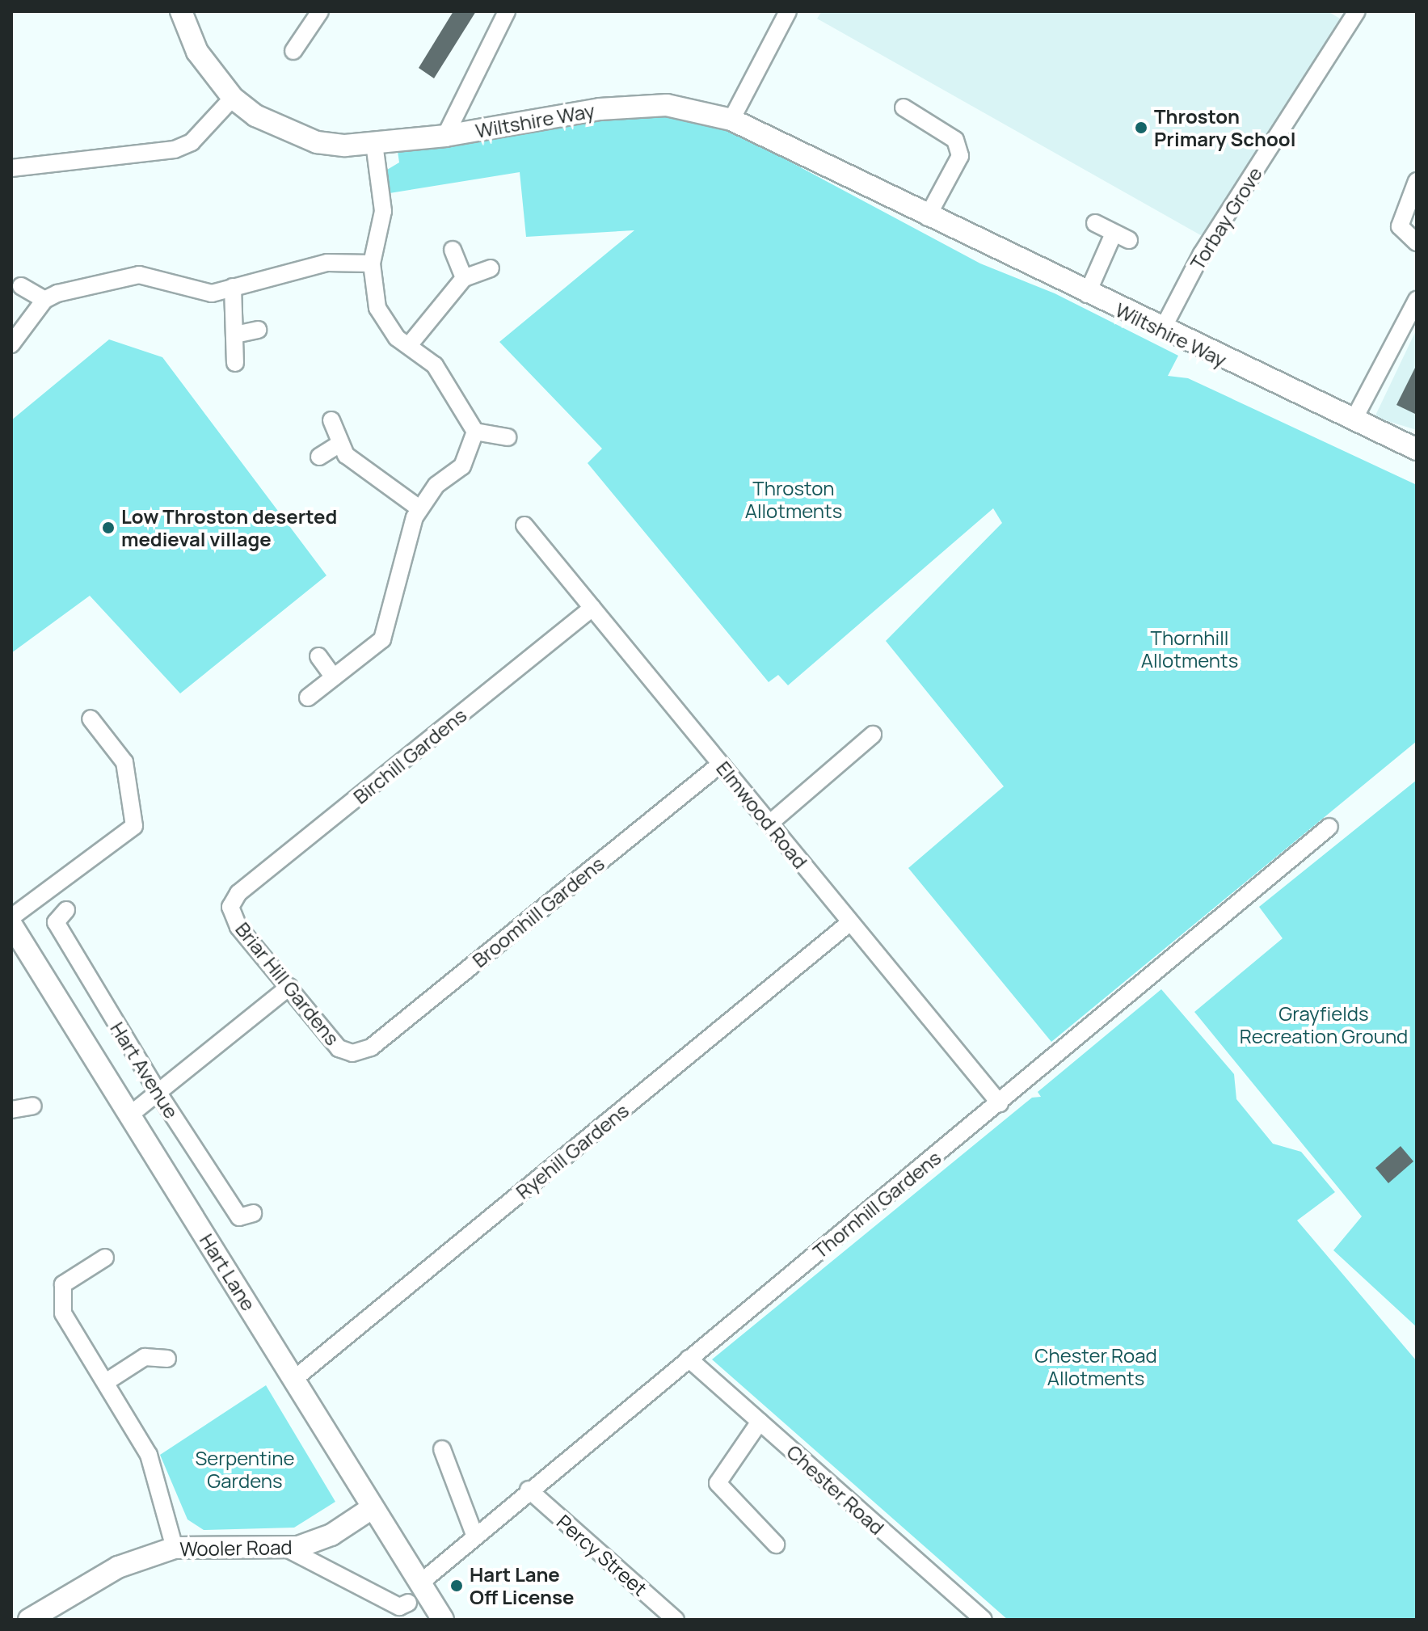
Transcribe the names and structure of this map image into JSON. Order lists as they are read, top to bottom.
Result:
{
  "streets": {
    "street": [
      "Wiltshire Way",
      "Torbay Grove",
      "Birchill Gardens",
      "Elmwood Road",
      "Broomhill Gardens",
      "Briar Hill Gardens",
      "Hart Avenue",
      "Ryehill Gardens",
      "Thornhill Gardens",
      "Hart Lane",
      "Chester Road",
      "Wooler Road",
      "Percy Street"
    ]
  },
  "crossings": [
    ["Wiltshire Way", "Torbay Grove"],
    ["Birchill Gardens", "Elmwood Road"],
    ["Birchill Gardens", "Briar Hill Gardens"],
    ["Elmwood Road", "Broomhill Gardens"],
    ["Elmwood Road", "Ryehill Gardens"],
    ["Elmwood Road", "Thornhill Gardens"],
    ["Broomhill Gardens", "Briar Hill Gardens"],
    ["Ryehill Gardens", "Hart Lane"],
    ["Thornhill Gardens", "Hart Lane"],
    ["Thornhill Gardens", "Chester Road"],
    ["Thornhill Gardens", "Percy Street"],
    ["Hart Lane", "Wooler Road"]
  ],
  "parks": [
    "Throston Allotments",
    "Thornhill Allotments",
    "Grayfields Recreation Ground",
    "Chester Road Allotments",
    "Serpentine Gardens"
  ],
  "places": ["Throston Primary School", "Low Throston deserted medieval village", "Hart Lane Off License"]
}
